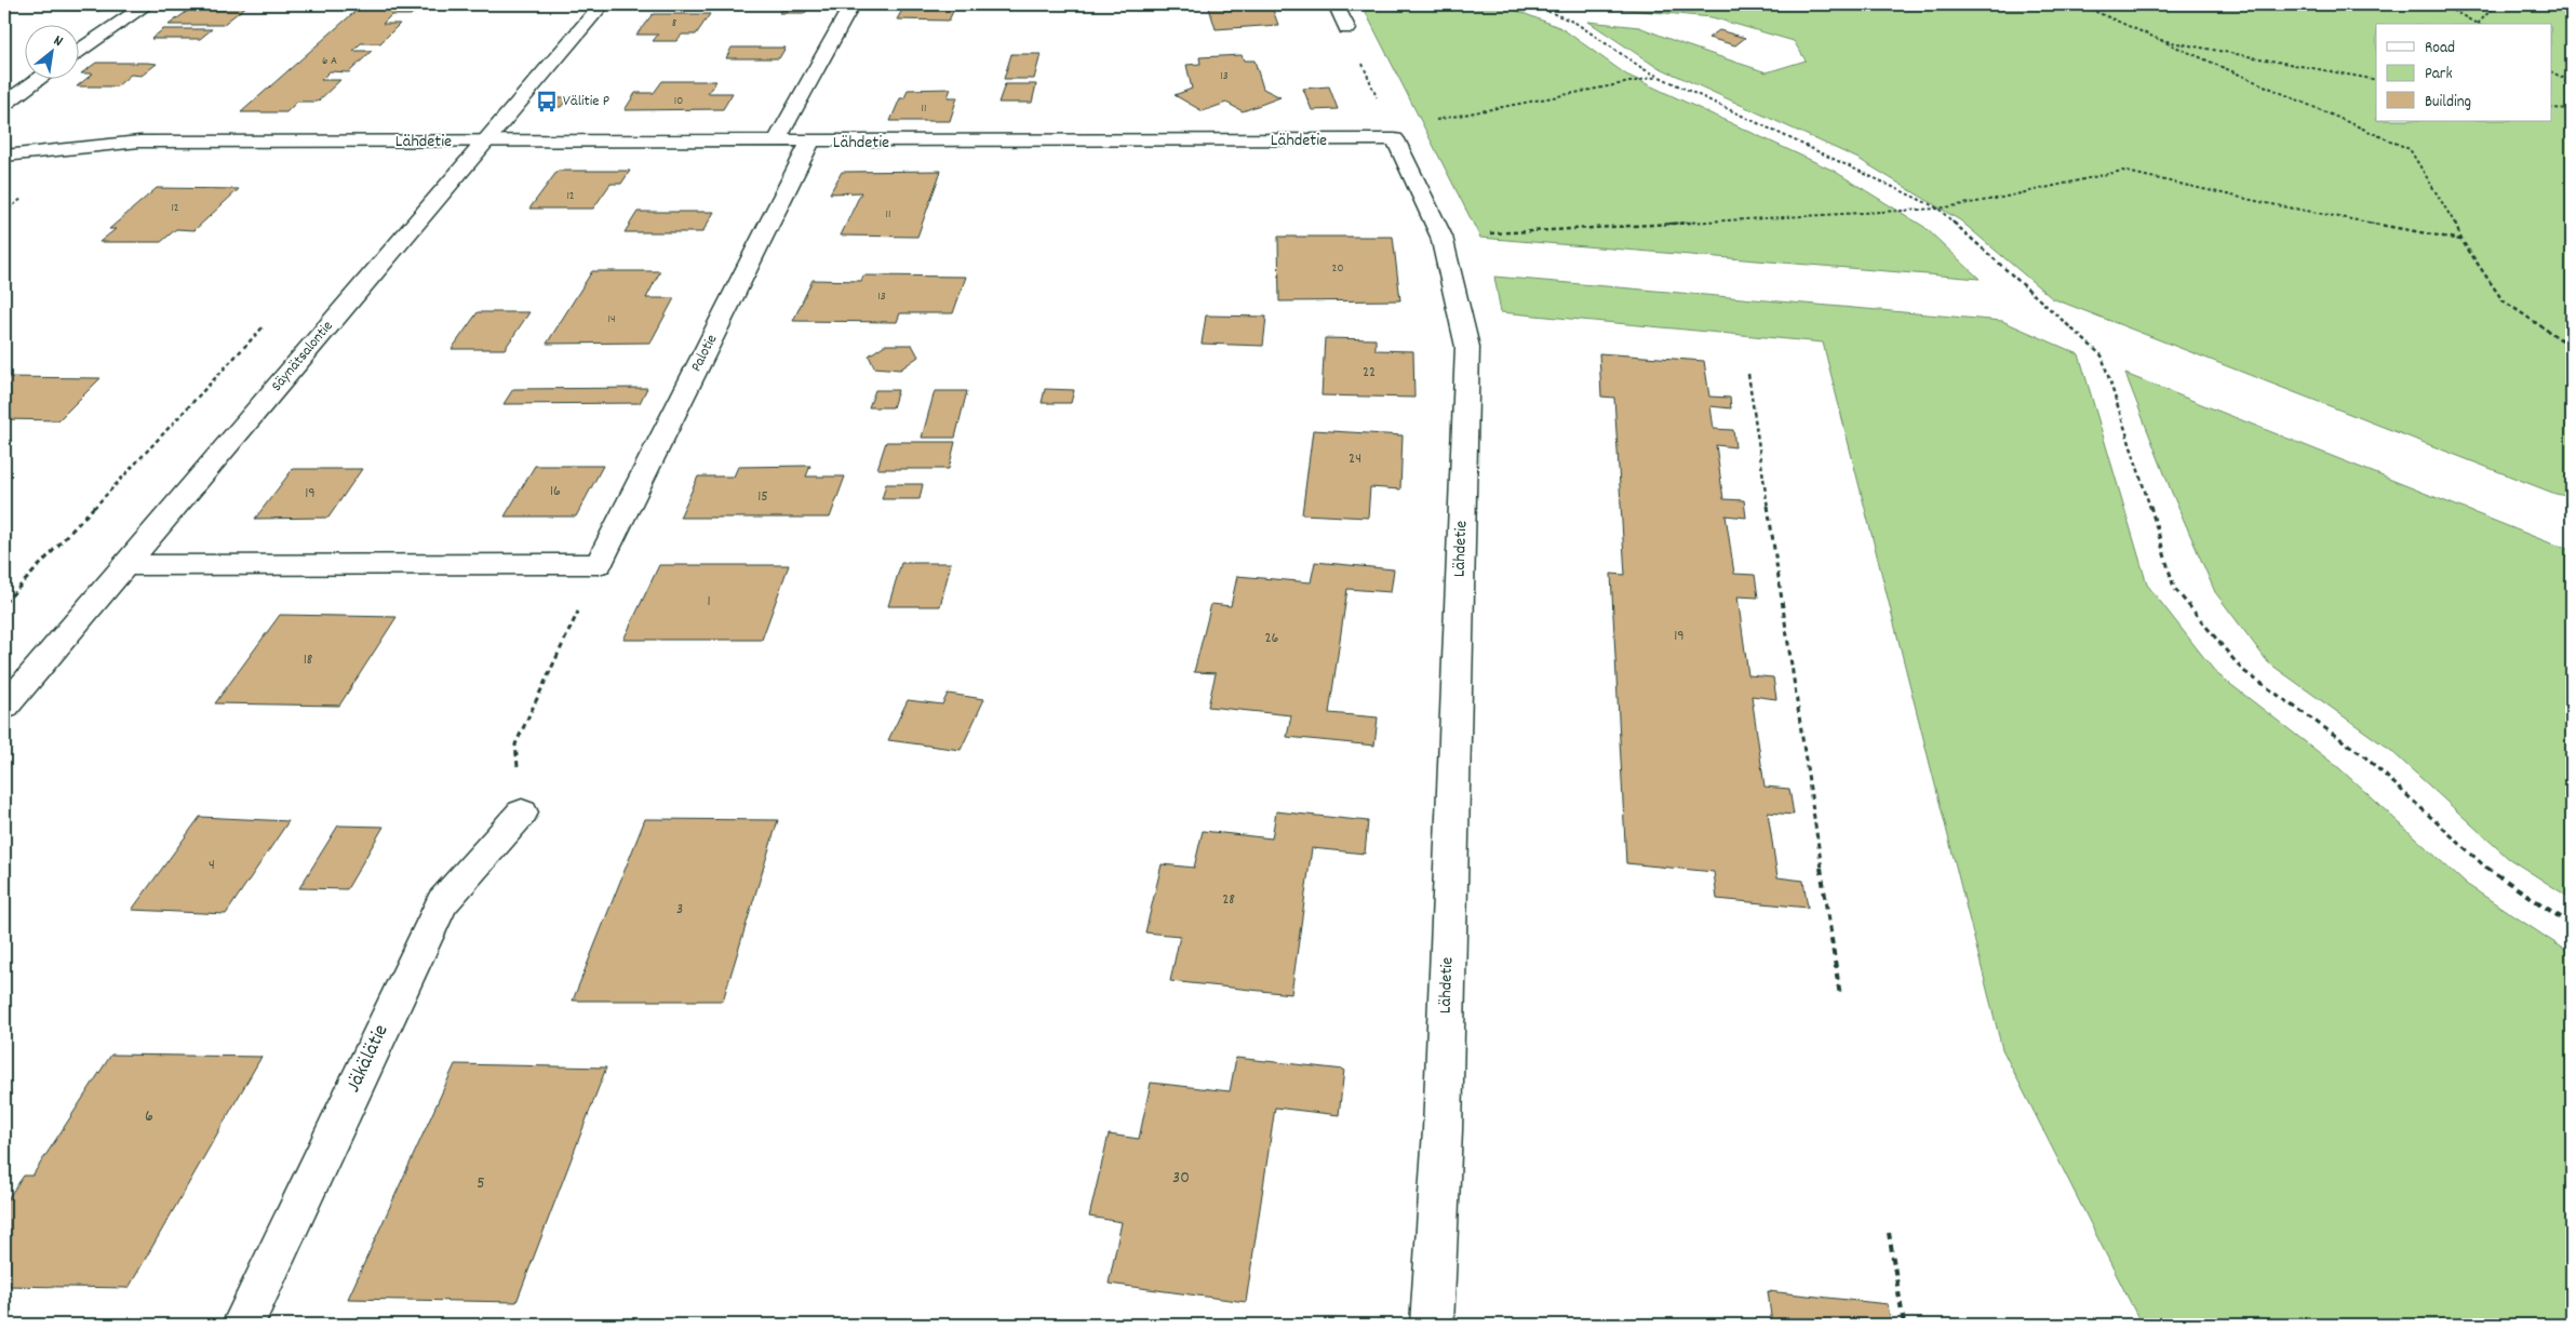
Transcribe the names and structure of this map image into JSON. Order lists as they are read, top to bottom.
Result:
{
  "streets": {
    "street": [
      "Lähdetie",
      "Palotie",
      "Säynätsalontie",
      "Jäkälätie"
    ]
  },
  "crossings": [
    ["Lähdetie", "Palotie"],
    ["Lähdetie", "Säynätsalontie"]
  ],
  "places": {
    "bus stop": ["Välitie P"]
  },
  "house_numbers": [
    "8",
    "6 A",
    "13",
    "10",
    "11",
    "12",
    "12",
    "11",
    "20",
    "13",
    "14",
    "22",
    "24",
    "16",
    "19",
    "15",
    "1",
    "19",
    "26",
    "18",
    "4",
    "28",
    "3",
    "6",
    "30",
    "5"
  ],
  "legend": ["Road", "Park", "Building"],
  "north": "top right"
}
